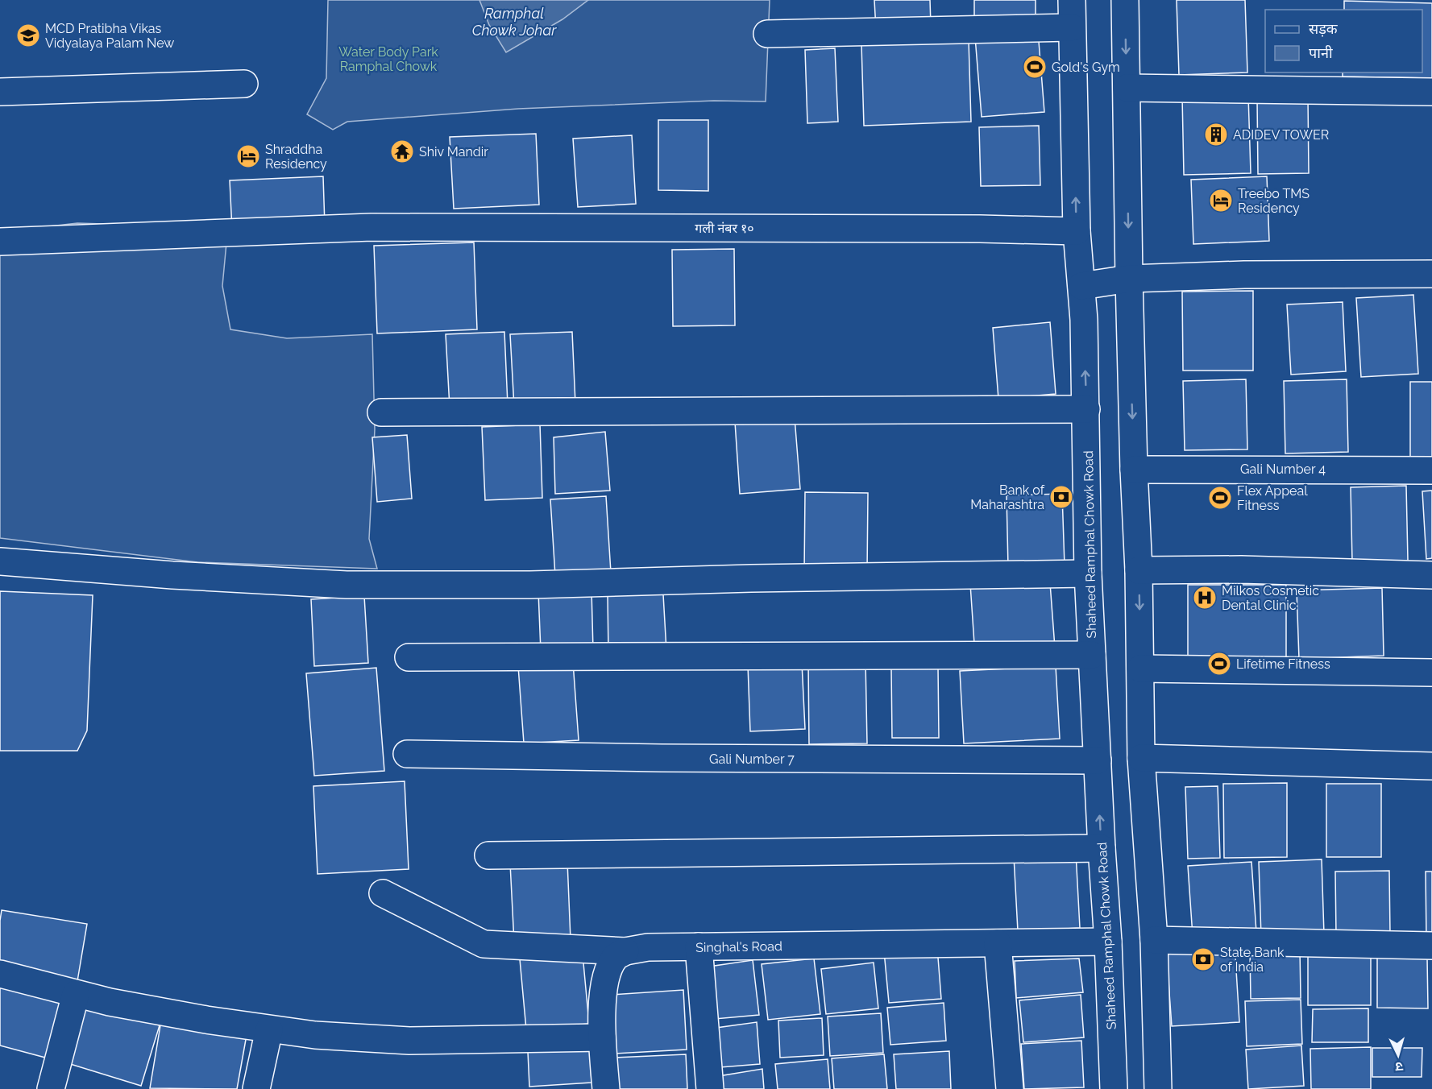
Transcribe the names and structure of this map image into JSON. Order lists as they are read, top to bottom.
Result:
{
  "streets": {
    "street": [
      "गली नंबर १०",
      "Gali Number 4",
      "Shaheed Ramphal Chowk Road",
      "Gali Number 7",
      "Singhal's Road"
    ]
  },
  "crossings": [
    ["गली नंबर १०", "Shaheed Ramphal Chowk Road"],
    ["Shaheed Ramphal Chowk Road", "Gali Number 7"],
    ["Shaheed Ramphal Chowk Road", "Singhal's Road"]
  ],
  "water": ["Ramphal Chowk Johar"],
  "parks": ["Water Body Park Ramphal Chowk"],
  "places": {
    "school or university": ["MCD Pratibha Vikas Vidyalaya Palam New"],
    "sports": ["Gold's Gym", "Flex Appeal Fitness", "Lifetime Fitness"],
    "building": ["ADIDEV TOWER"],
    "temple": ["Shiv Mandir"],
    "hotel": ["Shraddha Residency", "Treebo TMS Residency"],
    "bank": ["Bank of Maharashtra", "State Bank of India"],
    "hospital": ["Milkos Cosmetic Dental Clinic"]
  },
  "legend": ["सड़क", "पानी"],
  "north": "bottom"
}
